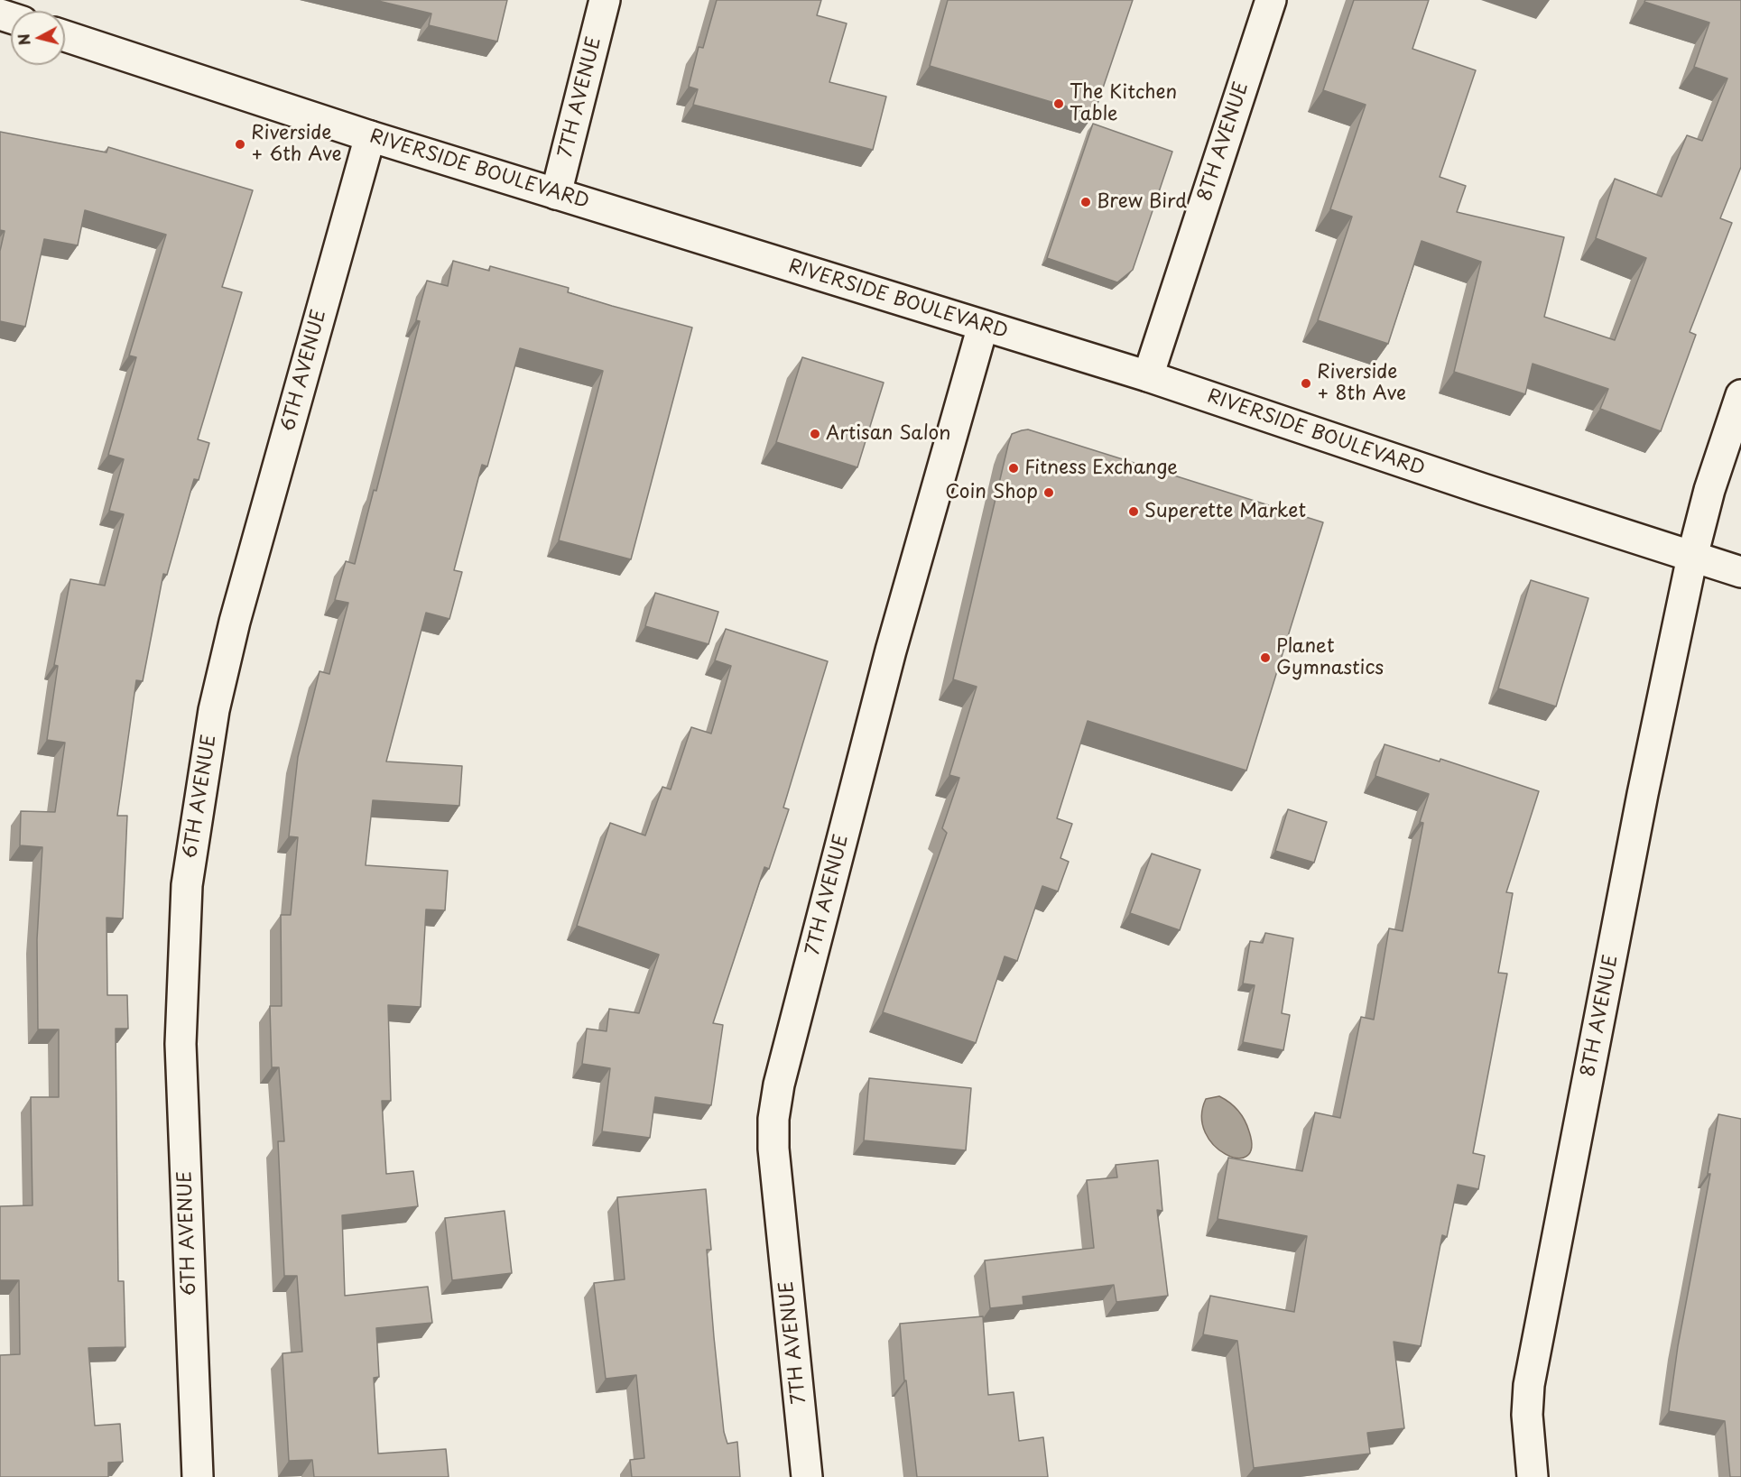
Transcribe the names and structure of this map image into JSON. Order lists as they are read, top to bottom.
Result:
{
  "streets": {
    "street": [
      "7TH AVENUE",
      "8TH AVENUE",
      "RIVERSIDE BOULEVARD",
      "6TH AVENUE"
    ]
  },
  "crossings": [
    ["7TH AVENUE", "RIVERSIDE BOULEVARD"],
    ["8TH AVENUE", "RIVERSIDE BOULEVARD"],
    ["RIVERSIDE BOULEVARD", "6TH AVENUE"]
  ],
  "places": [
    "The Kitchen Table",
    "Riverside + 6th Ave",
    "Brew Bird",
    "Riverside + 8th Ave",
    "Artisan Salon",
    "Fitness Exchange",
    "Coin Shop",
    "Superette Market",
    "Planet Gymnastics"
  ],
  "north": "left"
}
